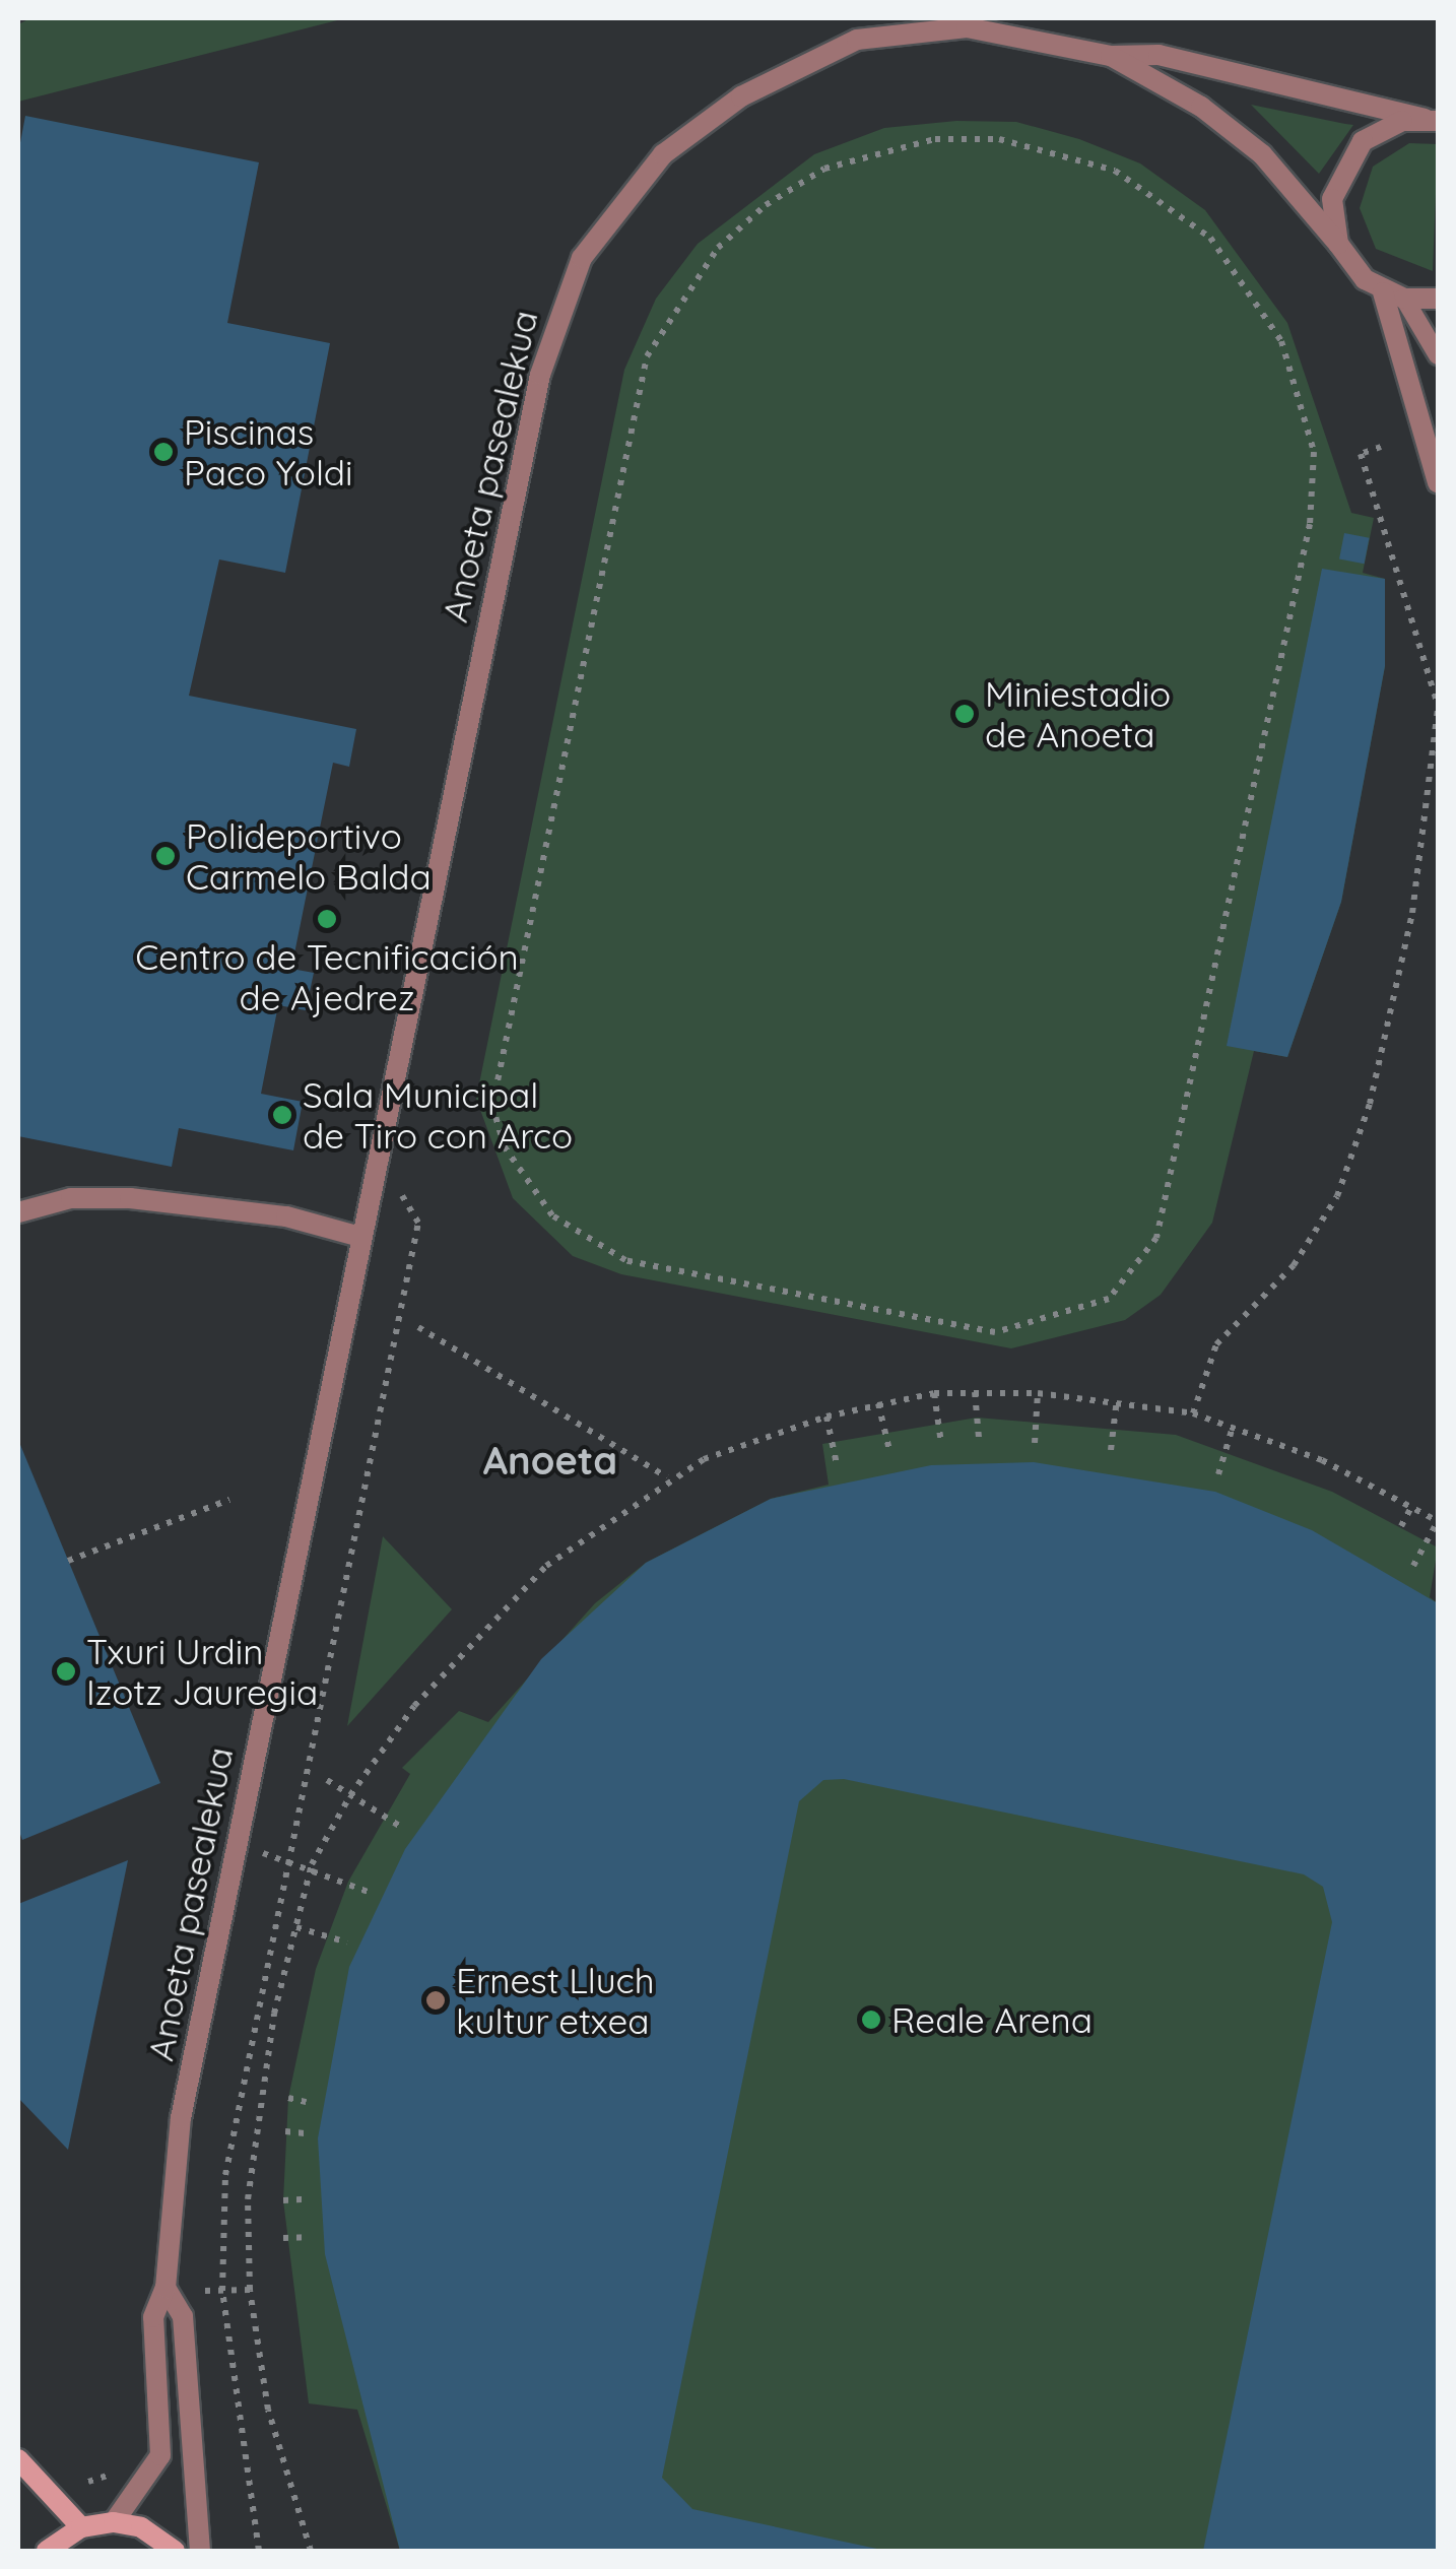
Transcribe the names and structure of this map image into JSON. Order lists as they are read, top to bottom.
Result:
{
  "streets": {
    "street": ["Anoeta pasealekua"]
  },
  "districts": ["Anoeta"],
  "places": [
    "Piscinas Paco Yoldi",
    "Miniestadio de Anoeta",
    "Polideportivo Carmelo Balda",
    "Centro de Tecnificación de Ajedrez",
    "Sala Municipal de Tiro con Arco",
    "Txuri Urdin Izotz Jauregia",
    "Ernest Lluch kultur etxea",
    "Reale Arena"
  ]
}
